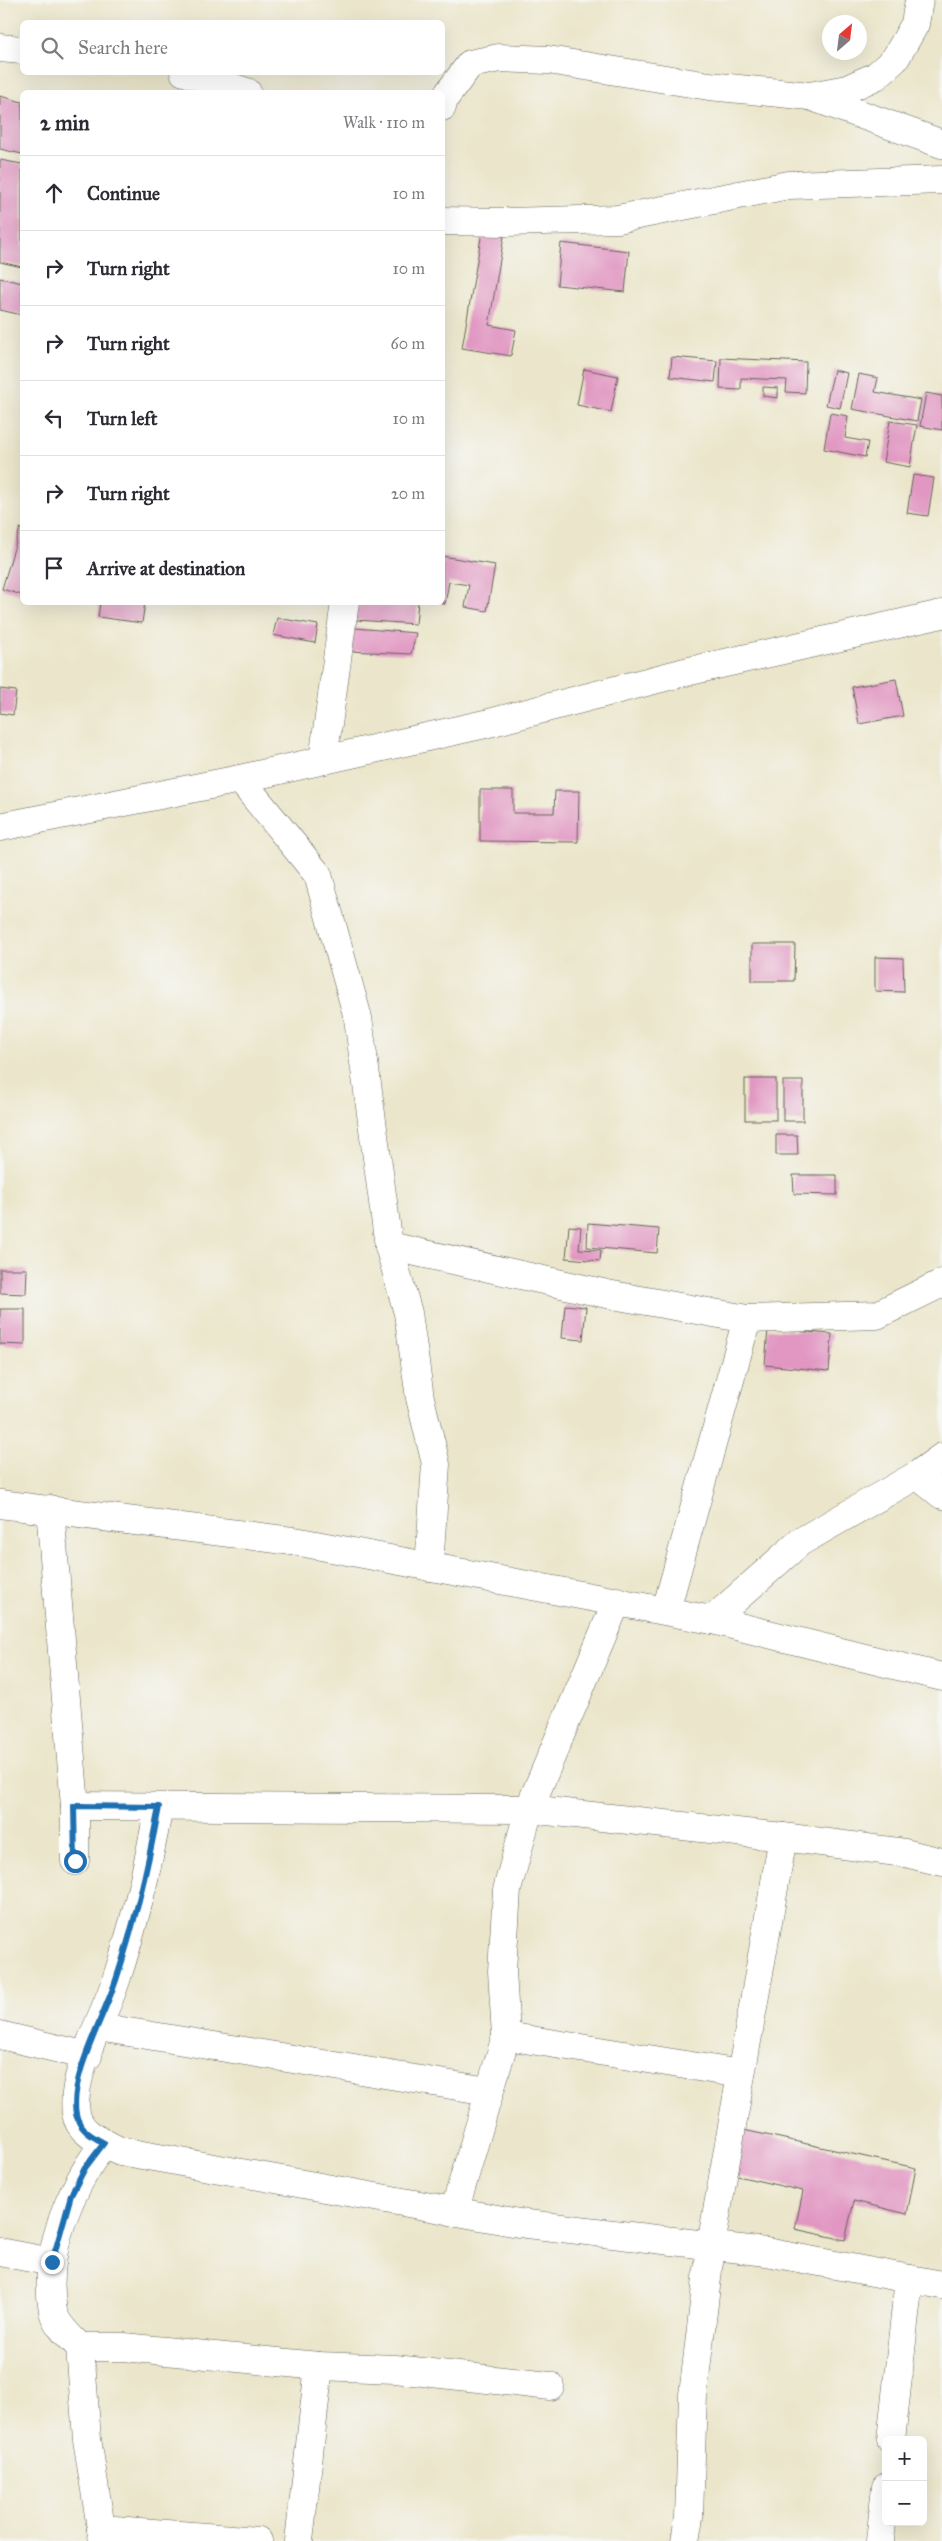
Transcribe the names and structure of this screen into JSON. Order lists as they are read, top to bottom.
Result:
{
  "north": "top right",
  "page": {
    "search": "Search here",
    "heading": ["2 min", "Walk · 110 m"],
    "list": [
      ["Continue", "10 m"],
      ["Turn right", "10 m"],
      ["Turn right", "60 m"],
      ["Turn left", "10 m"],
      ["Turn right", "20 m"],
      "Arrive at destination"
    ],
    "map_buttons": ["+", "−"]
  }
}
